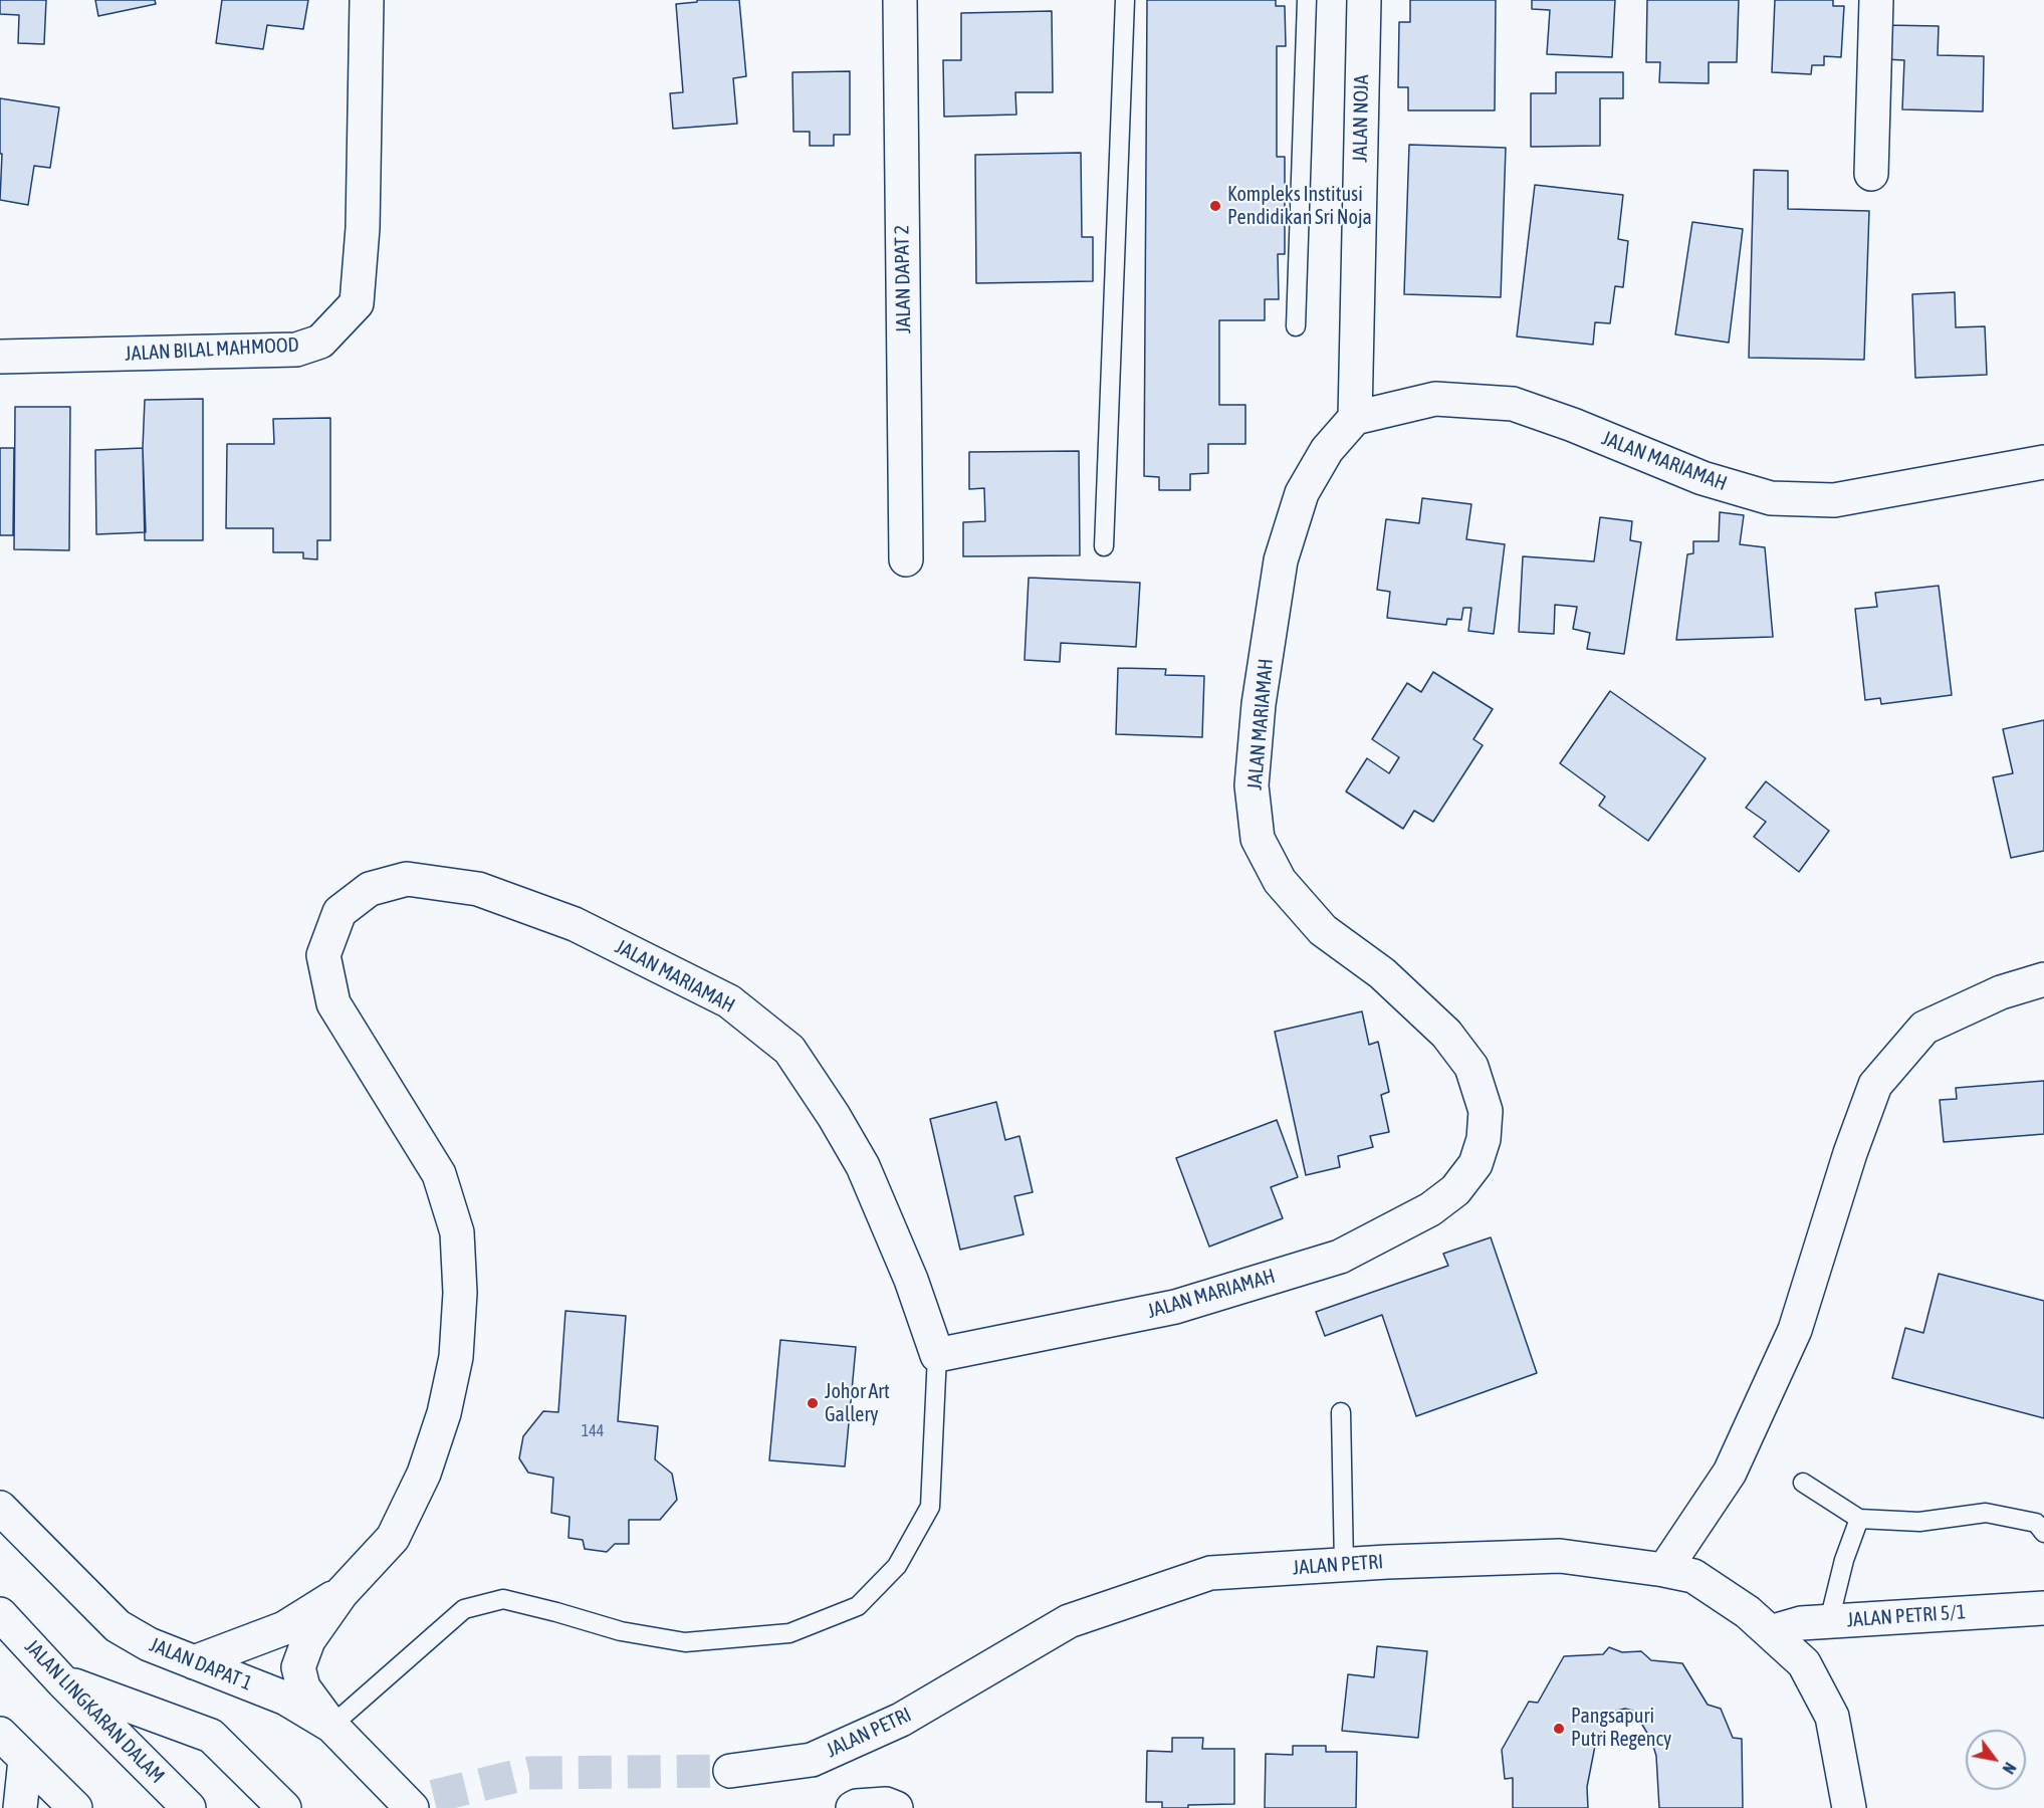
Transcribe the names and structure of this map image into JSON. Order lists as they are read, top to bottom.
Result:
{
  "streets": {
    "main road": [
      "JALAN NOJA",
      "JALAN DAPAT 2",
      "JALAN BILAL MAHMOOD",
      "JALAN MARIAMAH",
      "JALAN PETRI",
      "JALAN PETRI 5/1",
      "JALAN DAPAT 1",
      "JALAN LINGKARAN DALAM"
    ]
  },
  "crossings": [
    ["JALAN NOJA", "JALAN MARIAMAH"],
    ["JALAN MARIAMAH", "JALAN DAPAT 1"],
    ["JALAN PETRI", "JALAN PETRI 5/1"]
  ],
  "places": ["Kompleks Institusi Pendidikan Sri Noja", "Johor Art Gallery", "Pangsapuri Putri Regency"],
  "house_numbers": ["144"],
  "north": "bottom right"
}
